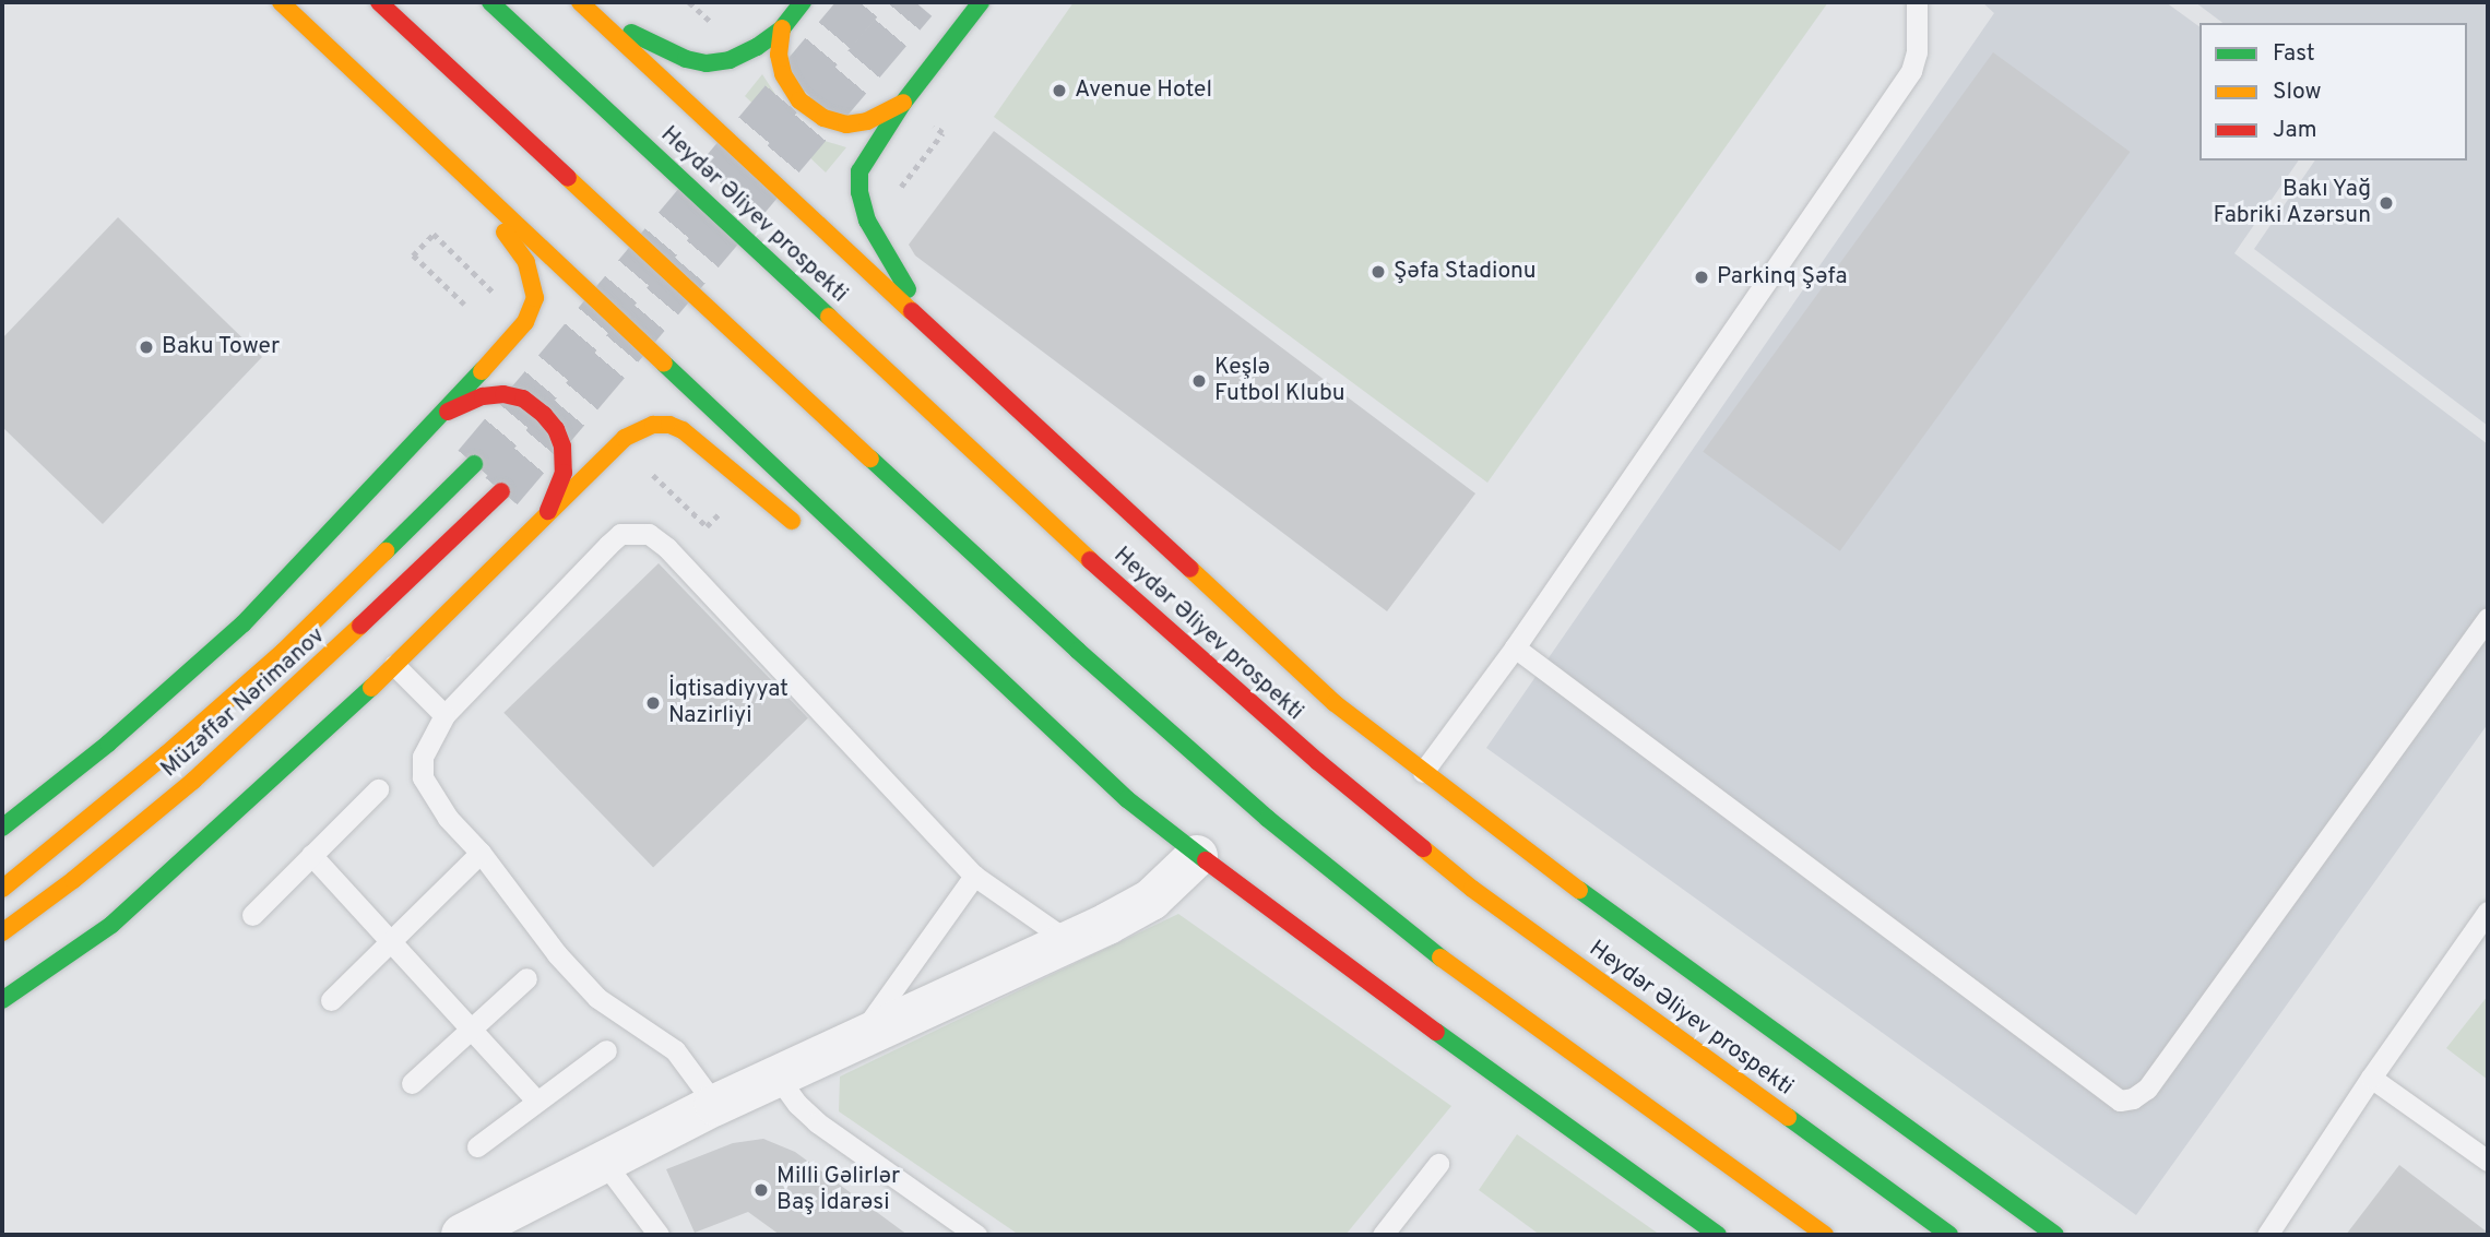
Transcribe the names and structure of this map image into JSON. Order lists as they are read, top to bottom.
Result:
{
  "streets": {
    "main road": ["Heydər Əliyev prospekti", "Müzəffər Nərimanov"]
  },
  "places": [
    "Avenue Hotel",
    "Bakı Yağ Fabriki Azərsun",
    "Şəfa Stadionu",
    "Parkinq Şəfa",
    "Baku Tower",
    "Keşlə Futbol Klubu",
    "İqtisadiyyat Nazirliyi",
    "Milli Gəlirlər Baş İdarəsi"
  ],
  "legend": ["Fast", "Slow", "Jam"]
}
